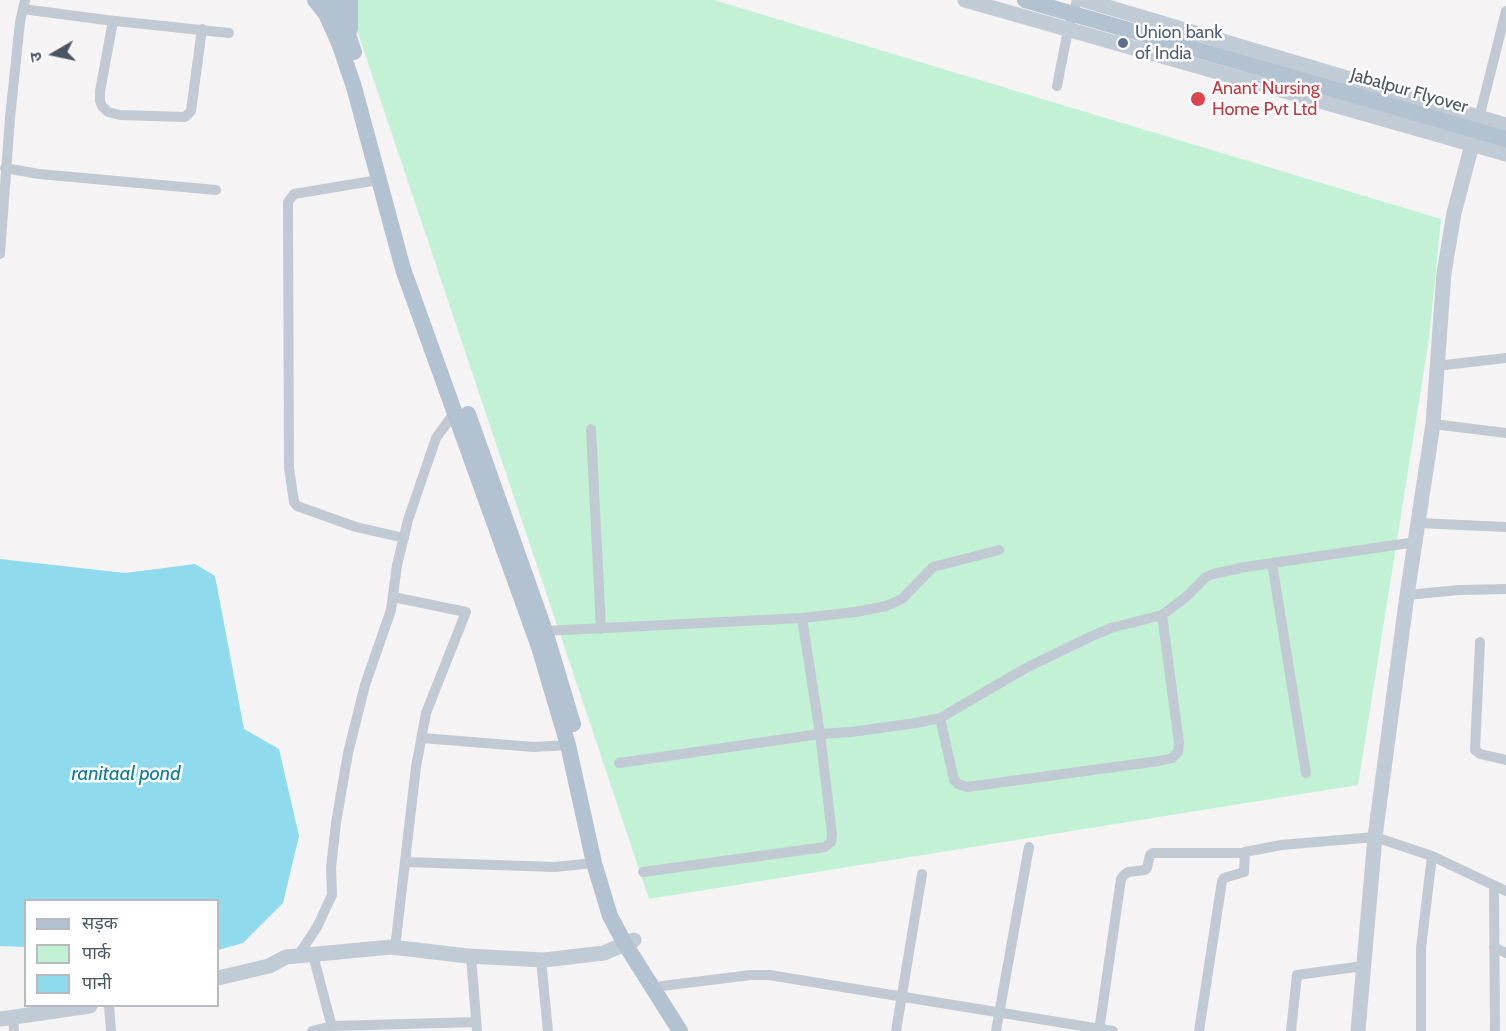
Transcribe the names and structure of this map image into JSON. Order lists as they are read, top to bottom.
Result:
{
  "streets": {
    "main road": ["Jabalpur Flyover"]
  },
  "water": ["ranitaal pond"],
  "places": ["Union bank of India", "Anant Nursing Home Pvt Ltd"],
  "legend": ["सड़क", "पार्क", "पानी"],
  "north": "left"
}
